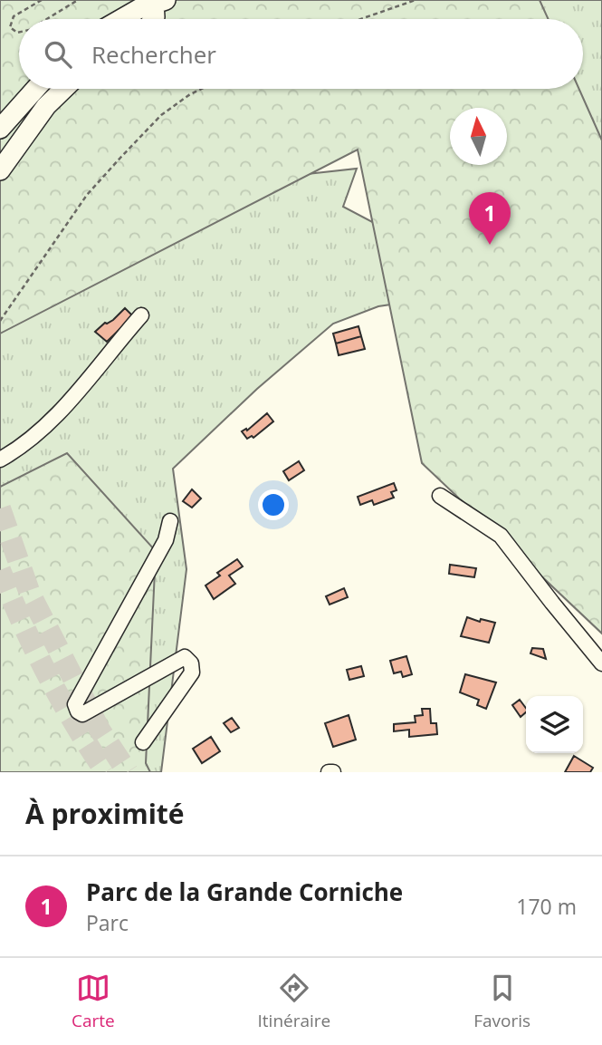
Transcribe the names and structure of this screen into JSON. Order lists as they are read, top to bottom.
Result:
{
  "north": "top",
  "page": {
    "search": "Rechercher",
    "pins": "1",
    "heading": "À proximité",
    "list": [
      {
        "mark": "1",
        "name": "Parc de la Grande Corniche",
        "note": "Parc",
        "value": "170 m"
      }
    ],
    "nav": ["Carte", "Itinéraire", "Favoris"]
  }
}
